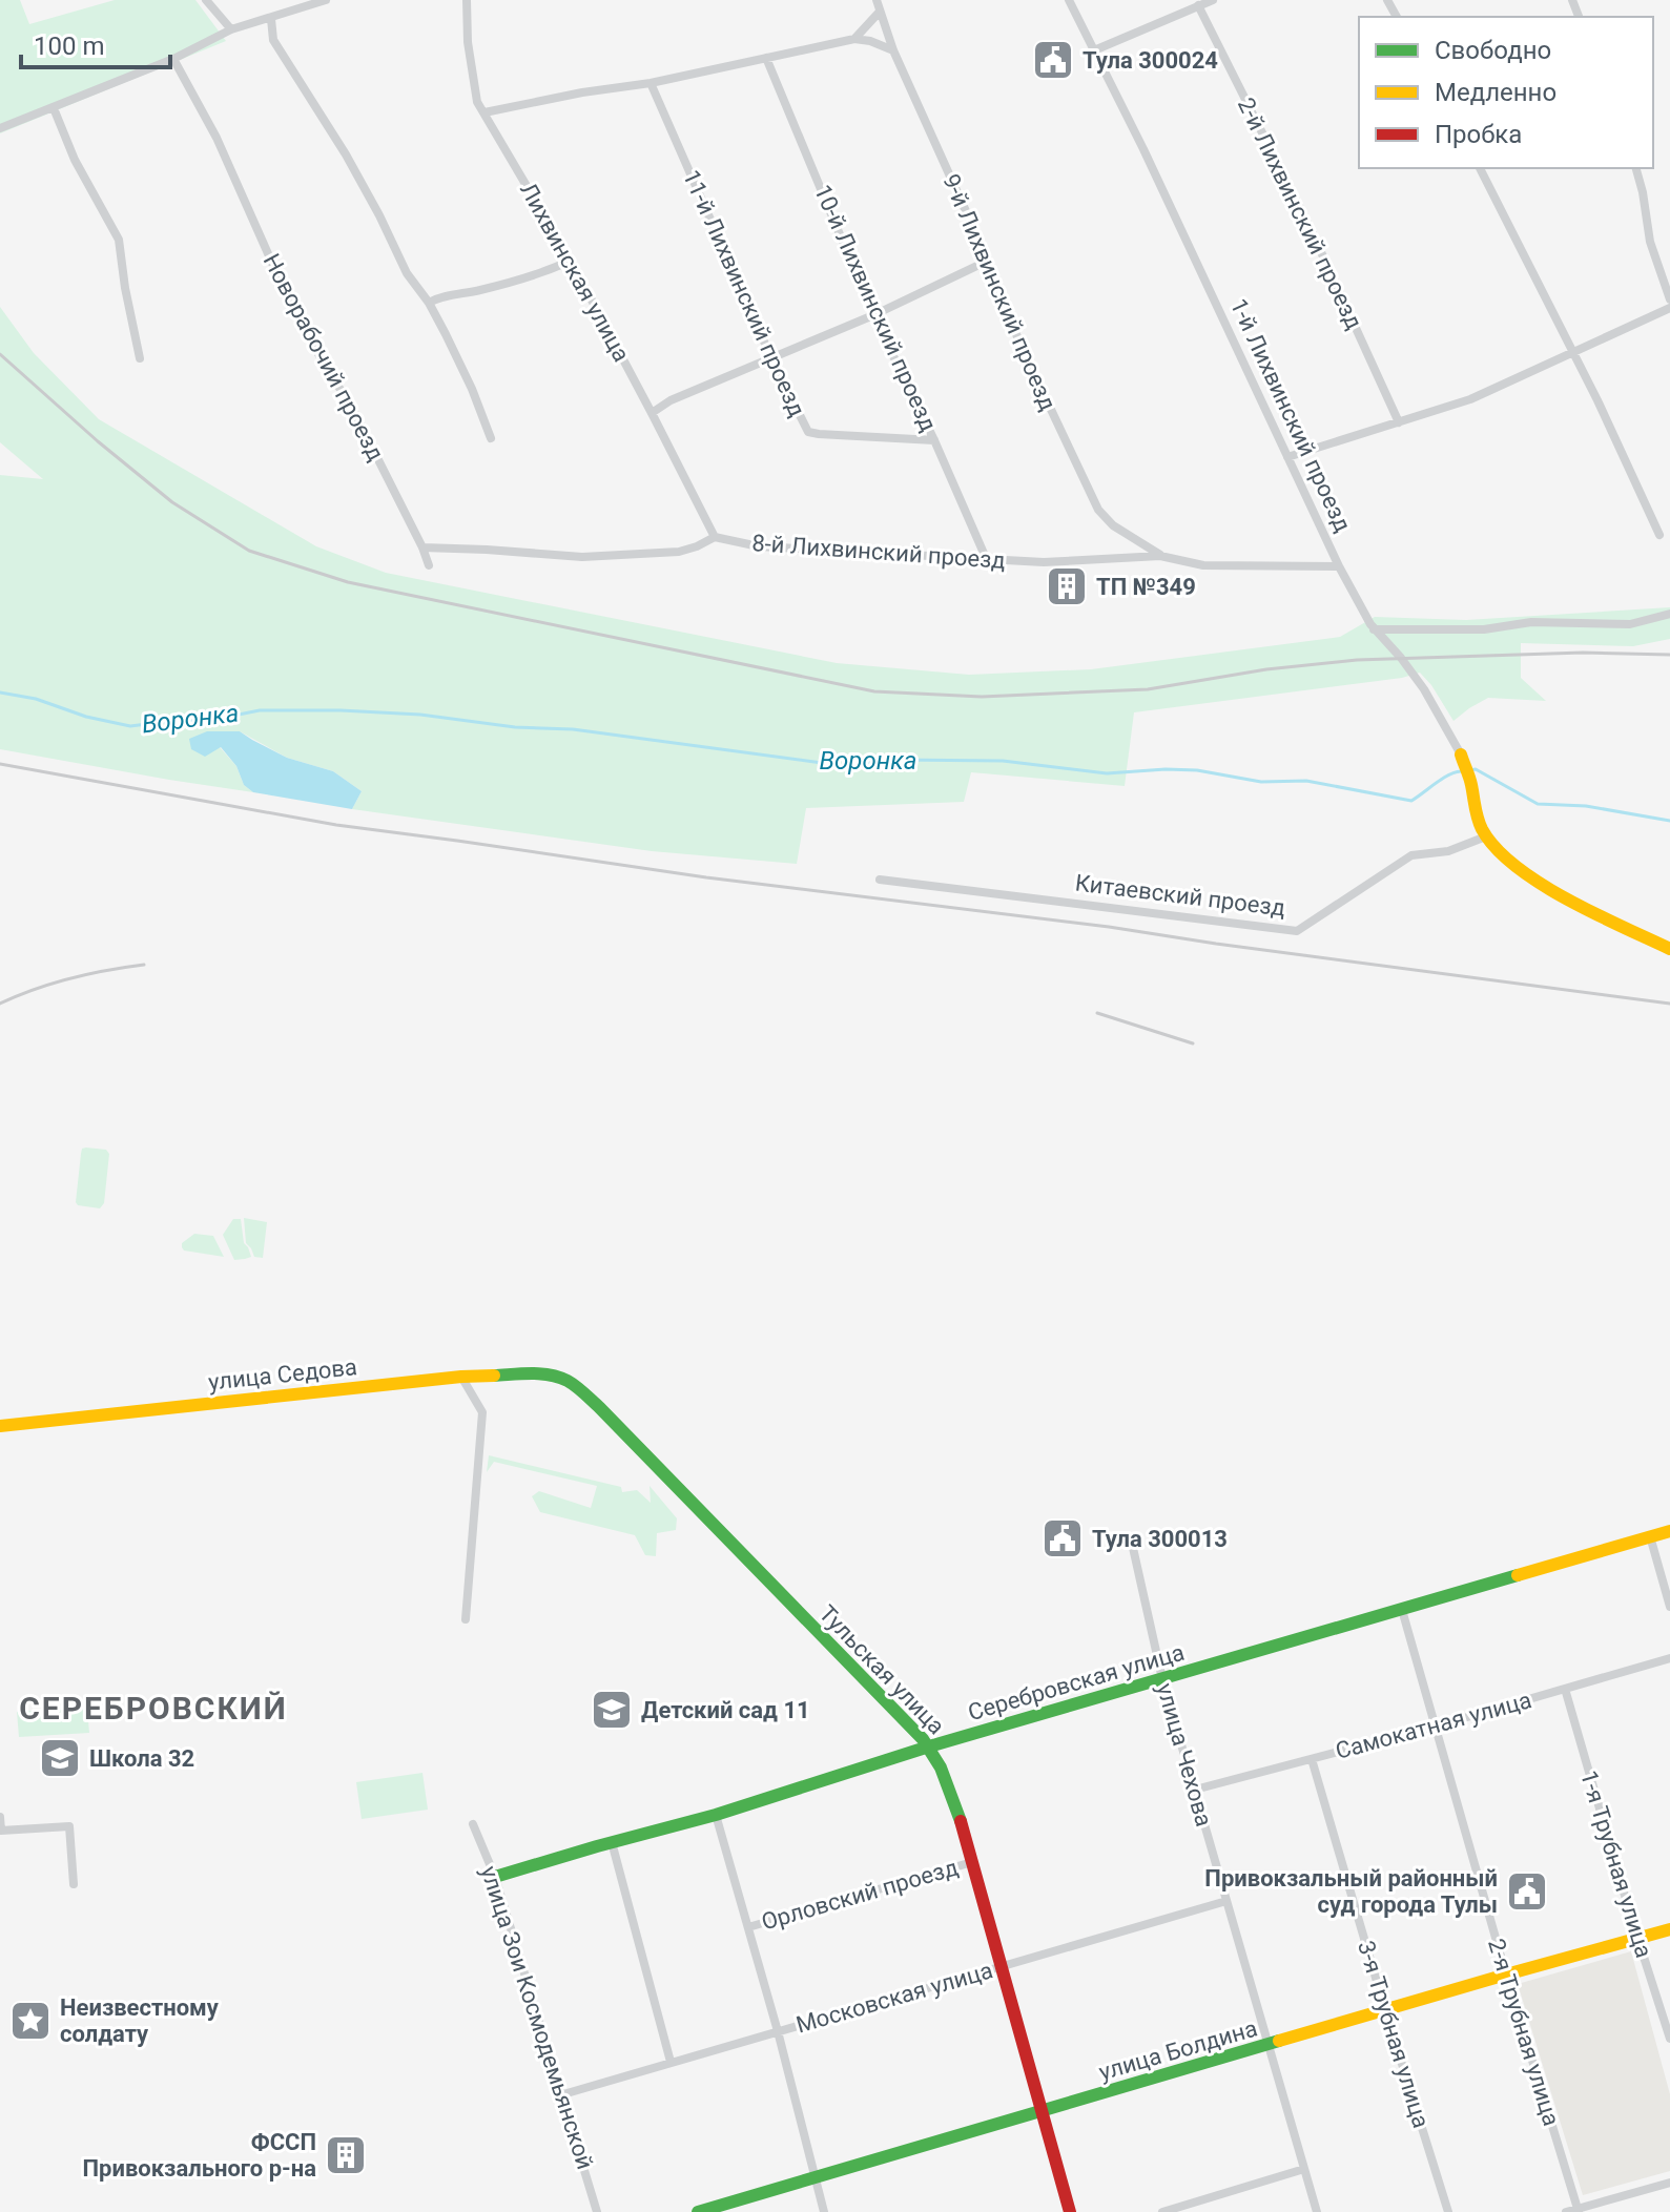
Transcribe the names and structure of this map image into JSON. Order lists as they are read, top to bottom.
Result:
{
  "streets": {
    "street": [
      "2-й Лихвинский проезд",
      "Лихвинская улица",
      "9-й Лихвинский проезд",
      "11-й Лихвинский проезд",
      "10-й Лихвинский проезд",
      "Новорабочий проезд",
      "1-й Лихвинский проезд",
      "8-й Лихвинский проезд",
      "Китаевский проезд",
      "улица Седова",
      "Тульская улица",
      "Серебровская улица",
      "Самокатная улица",
      "улица Чехова",
      "1-я Трубная улица",
      "Орловский проезд",
      "Московская улица",
      "улица Зои Космодемьянской",
      "2-я Трубная улица",
      "3-я Трубная улица",
      "улица Болдина"
    ]
  },
  "crossings": [
    ["Лихвинская улица", "8-й Лихвинский проезд"],
    ["9-й Лихвинский проезд", "8-й Лихвинский проезд"],
    ["11-й Лихвинский проезд", "10-й Лихвинский проезд"],
    ["10-й Лихвинский проезд", "8-й Лихвинский проезд"],
    ["1-й Лихвинский проезд", "8-й Лихвинский проезд"],
    ["1-й Лихвинский проезд", "Китаевский проезд"],
    ["улица Седова", "Тульская улица"],
    ["Тульская улица", "Серебровская улица"],
    ["Тульская улица", "Орловский проезд"],
    ["Тульская улица", "Московская улица"],
    ["Тульская улица", "улица Болдина"],
    ["Серебровская улица", "улица Чехова"],
    ["Серебровская улица", "улица Зои Космодемьянской"],
    ["Серебровская улица", "2-я Трубная улица"],
    ["Самокатная улица", "улица Чехова"],
    ["Самокатная улица", "1-я Трубная улица"],
    ["Самокатная улица", "2-я Трубная улица"],
    ["Самокатная улица", "3-я Трубная улица"],
    ["улица Чехова", "Московская улица"],
    ["улица Чехова", "улица Болдина"],
    ["1-я Трубная улица", "улица Болдина"],
    ["Московская улица", "улица Зои Космодемьянской"],
    ["2-я Трубная улица", "улица Болдина"],
    ["3-я Трубная улица", "улица Болдина"]
  ],
  "districts": ["СЕРЕБРОВСКИЙ"],
  "water": ["Воронка"],
  "places": {
    "public building": ["Тула 300024", "Тула 300013", "Привокзальный районный суд города Тулы"],
    "building": ["ТП №349", "ФССП Привокзального р-на"],
    "school or university": ["Детский сад 11", "Школа 32"],
    "place": ["Неизвестному солдату"]
  },
  "legend": ["Свободно", "Медленно", "Пробка"],
  "scale_bar": "100 m"
}
